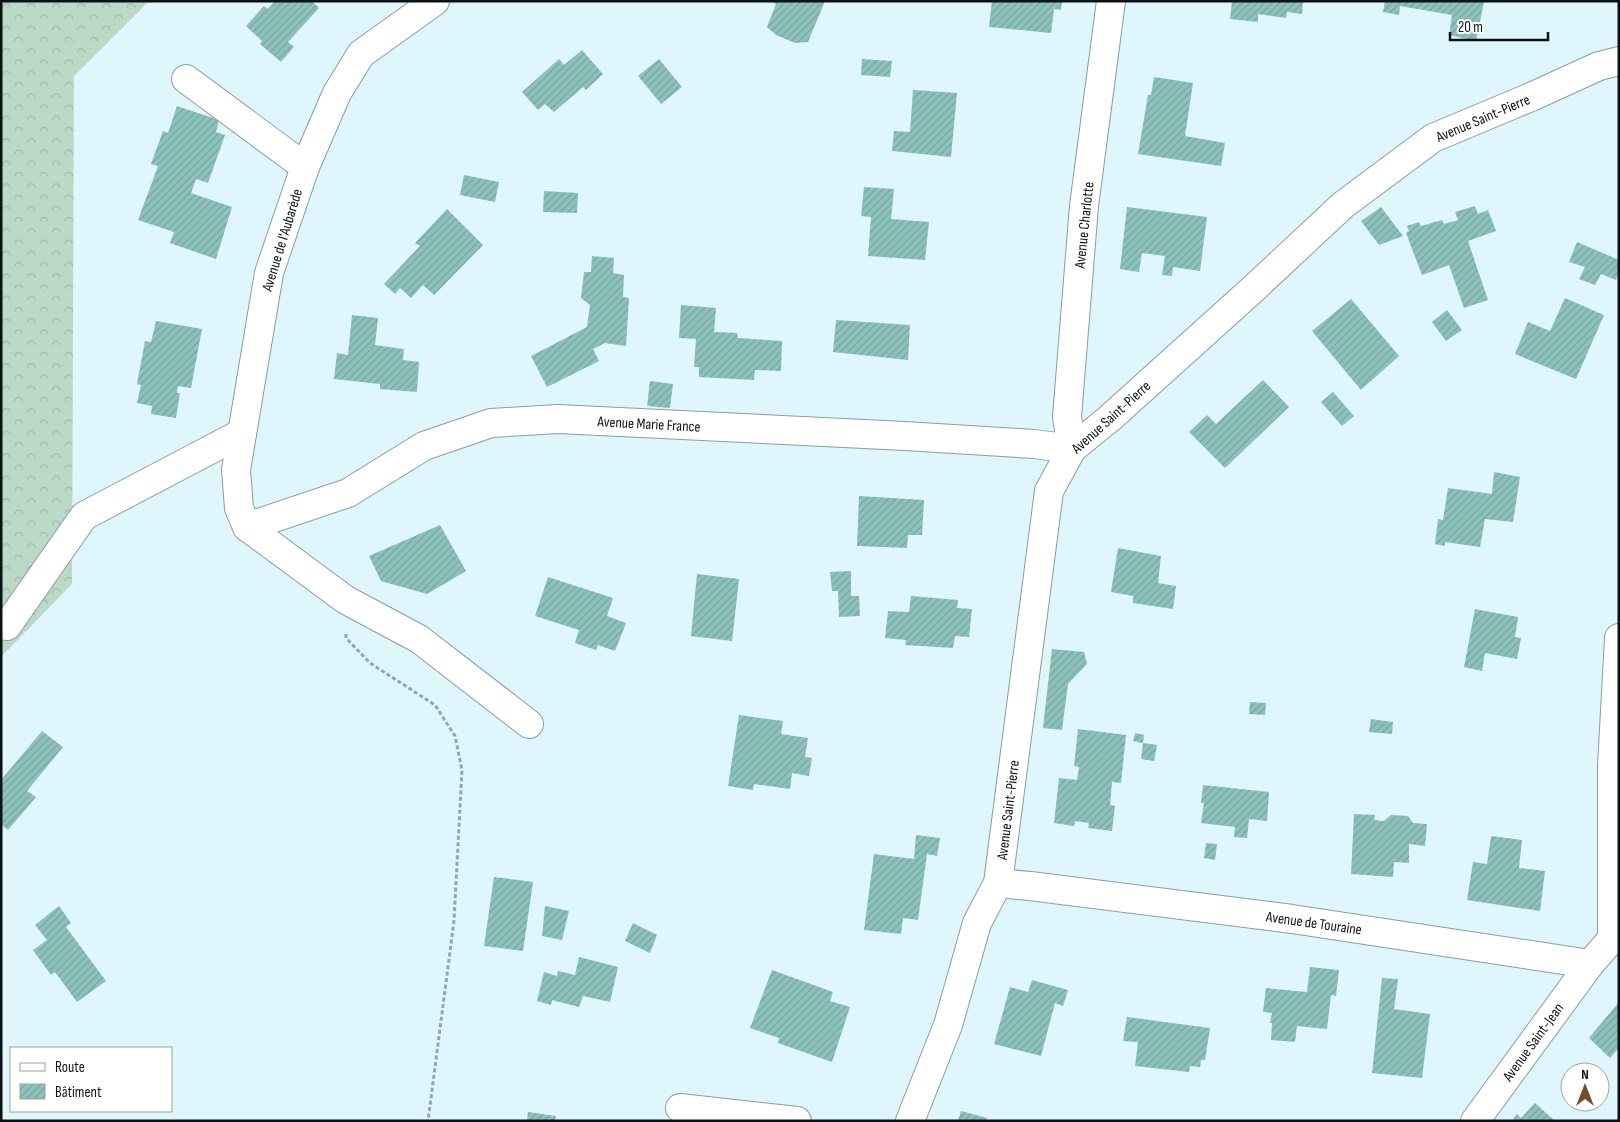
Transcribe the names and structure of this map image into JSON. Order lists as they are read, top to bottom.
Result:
{
  "streets": {
    "street": [
      "Avenue Saint-Pierre",
      "Avenue Charlotte",
      "Avenue de l'Aubarède",
      "Avenue Marie France",
      "Avenue de Touraine",
      "Avenue Saint-Jean"
    ]
  },
  "crossings": [
    ["Avenue Saint-Pierre", "Avenue Charlotte"],
    ["Avenue Saint-Pierre", "Avenue Marie France"],
    ["Avenue Saint-Pierre", "Avenue de Touraine"],
    ["Avenue Charlotte", "Avenue Marie France"],
    ["Avenue de l'Aubarède", "Avenue Marie France"],
    ["Avenue de Touraine", "Avenue Saint-Jean"]
  ],
  "legend": ["Route", "Bâtiment"],
  "scale_bar": "20 m",
  "north": "top"
}
